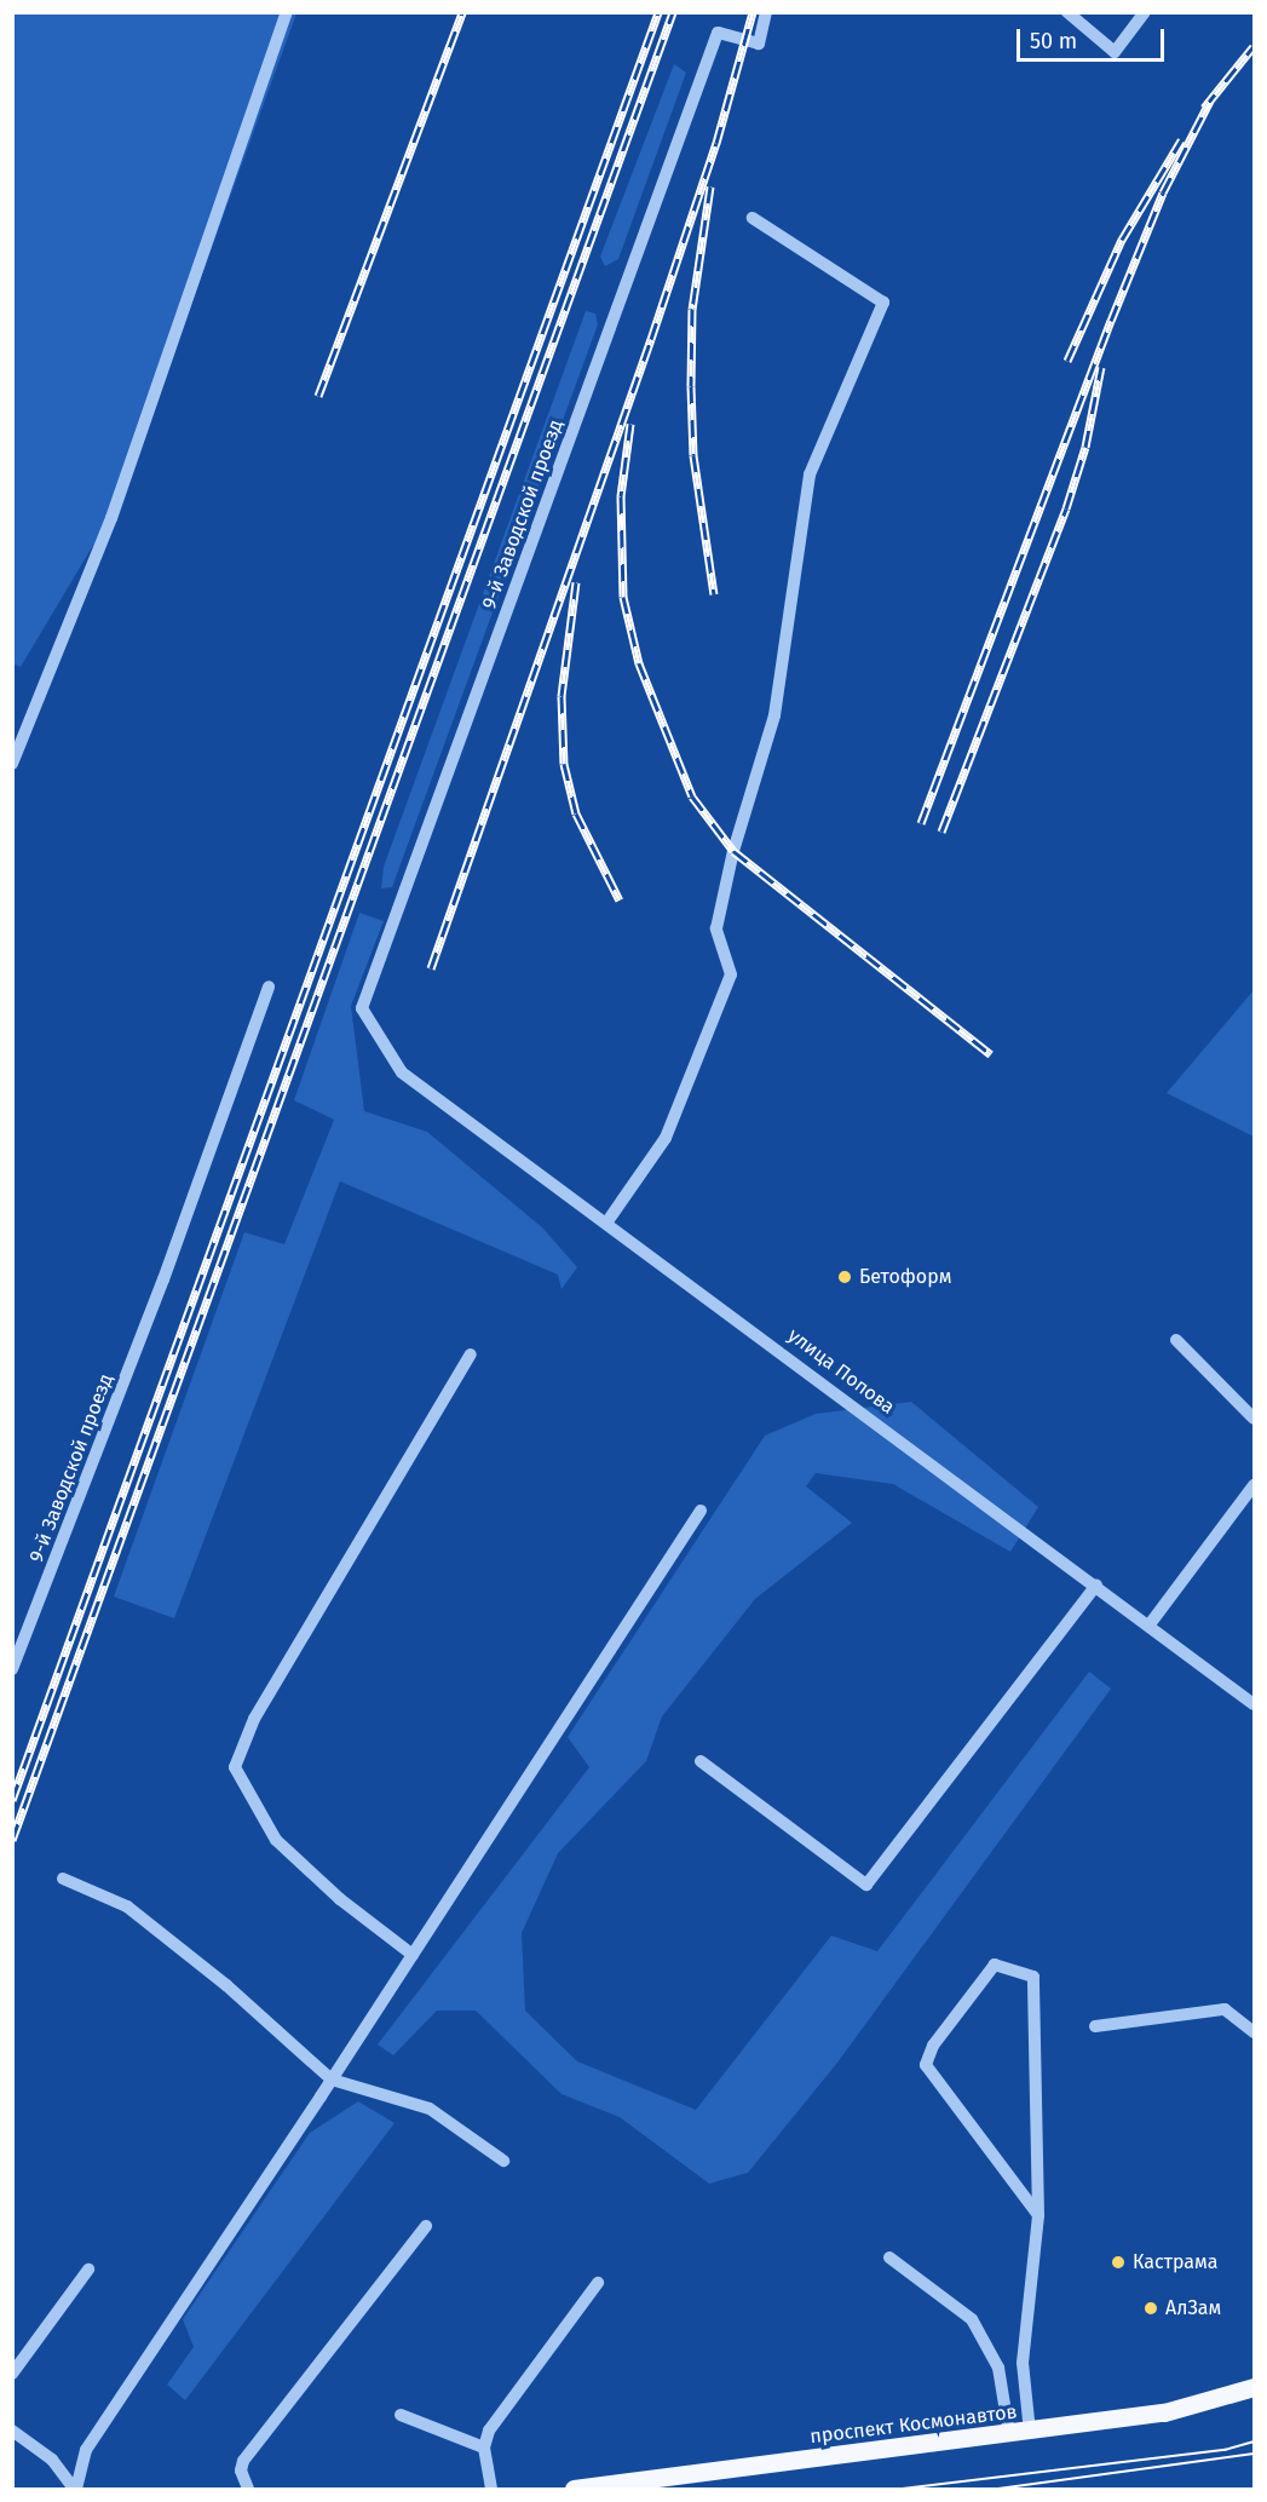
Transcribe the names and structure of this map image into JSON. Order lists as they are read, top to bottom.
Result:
{
  "streets": {
    "main road": ["проспект Космонавтов"],
    "street": ["9-й Заводской проезд", "улица Попова"]
  },
  "crossings": [
    ["9-й Заводской проезд", "улица Попова"]
  ],
  "places": ["Бетоформ", "Кастрама", "АлЗам"],
  "scale_bar": "50 m"
}
